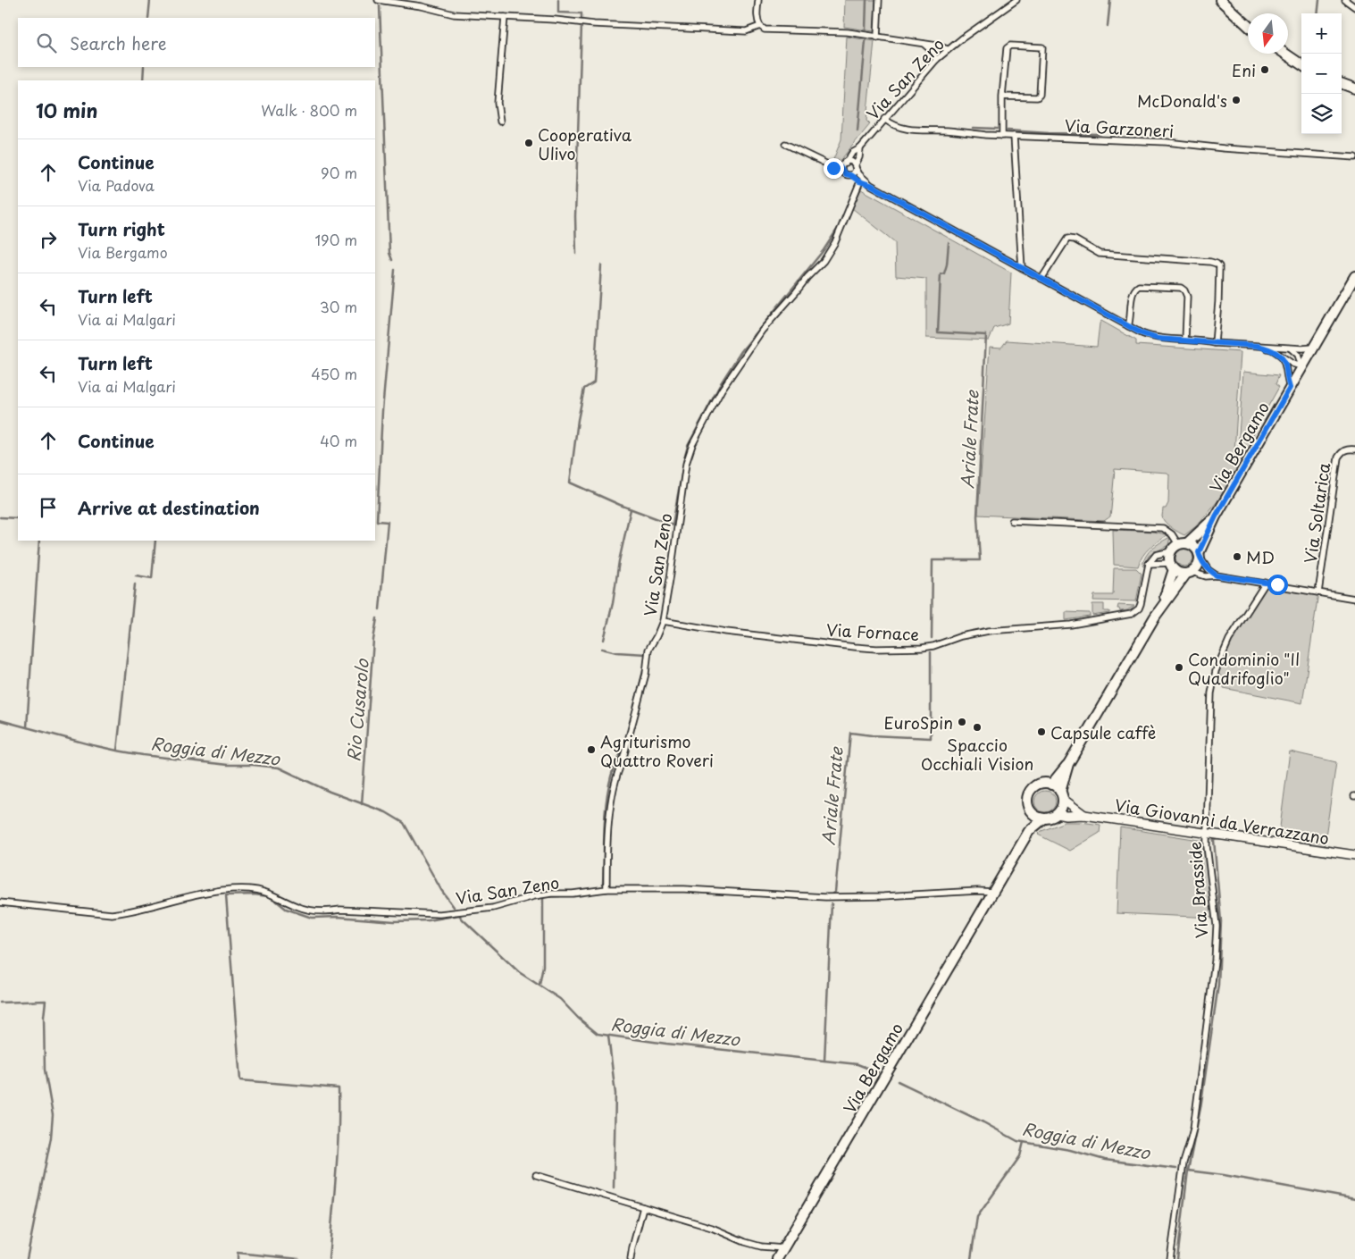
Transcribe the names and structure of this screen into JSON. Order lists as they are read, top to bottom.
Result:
{
  "streets": {
    "main road": ["Via Bergamo"],
    "street": [
      "Via San Zeno",
      "Via Garzoneri",
      "Via Soltarica",
      "Via Fornace",
      "Via Giovanni da Verrazzano",
      "Via Brasside"
    ]
  },
  "crossings": [
    ["Via San Zeno", "Via Garzoneri"],
    ["Via San Zeno", "Via Fornace"],
    ["Via Bergamo", "Via Giovanni da Verrazzano"],
    ["Via Giovanni da Verrazzano", "Via Brasside"]
  ],
  "water": ["Ariale Frate", "Rio Cusarolo", "Roggia di Mezzo"],
  "places": [
    "Eni",
    "McDonald's",
    "Cooperativa Ulivo",
    "MD",
    "Condominio \"Il Quadrifoglio\"",
    "EuroSpin",
    "Spaccio Occhiali Vision",
    "Capsule caffè",
    "Agriturismo Quattro Roveri"
  ],
  "north": "bottom",
  "page": {
    "map_buttons": ["+", "−"],
    "search": "Search here",
    "heading": ["10 min", "Walk · 800 m"],
    "list": [
      ["Continue", "Via Padova", "90 m"],
      ["Turn right", "Via Bergamo", "190 m"],
      ["Turn left", "Via ai Malgari", "30 m"],
      ["Turn left", "Via ai Malgari", "450 m"],
      ["Continue", "40 m"],
      "Arrive at destination"
    ]
  }
}
